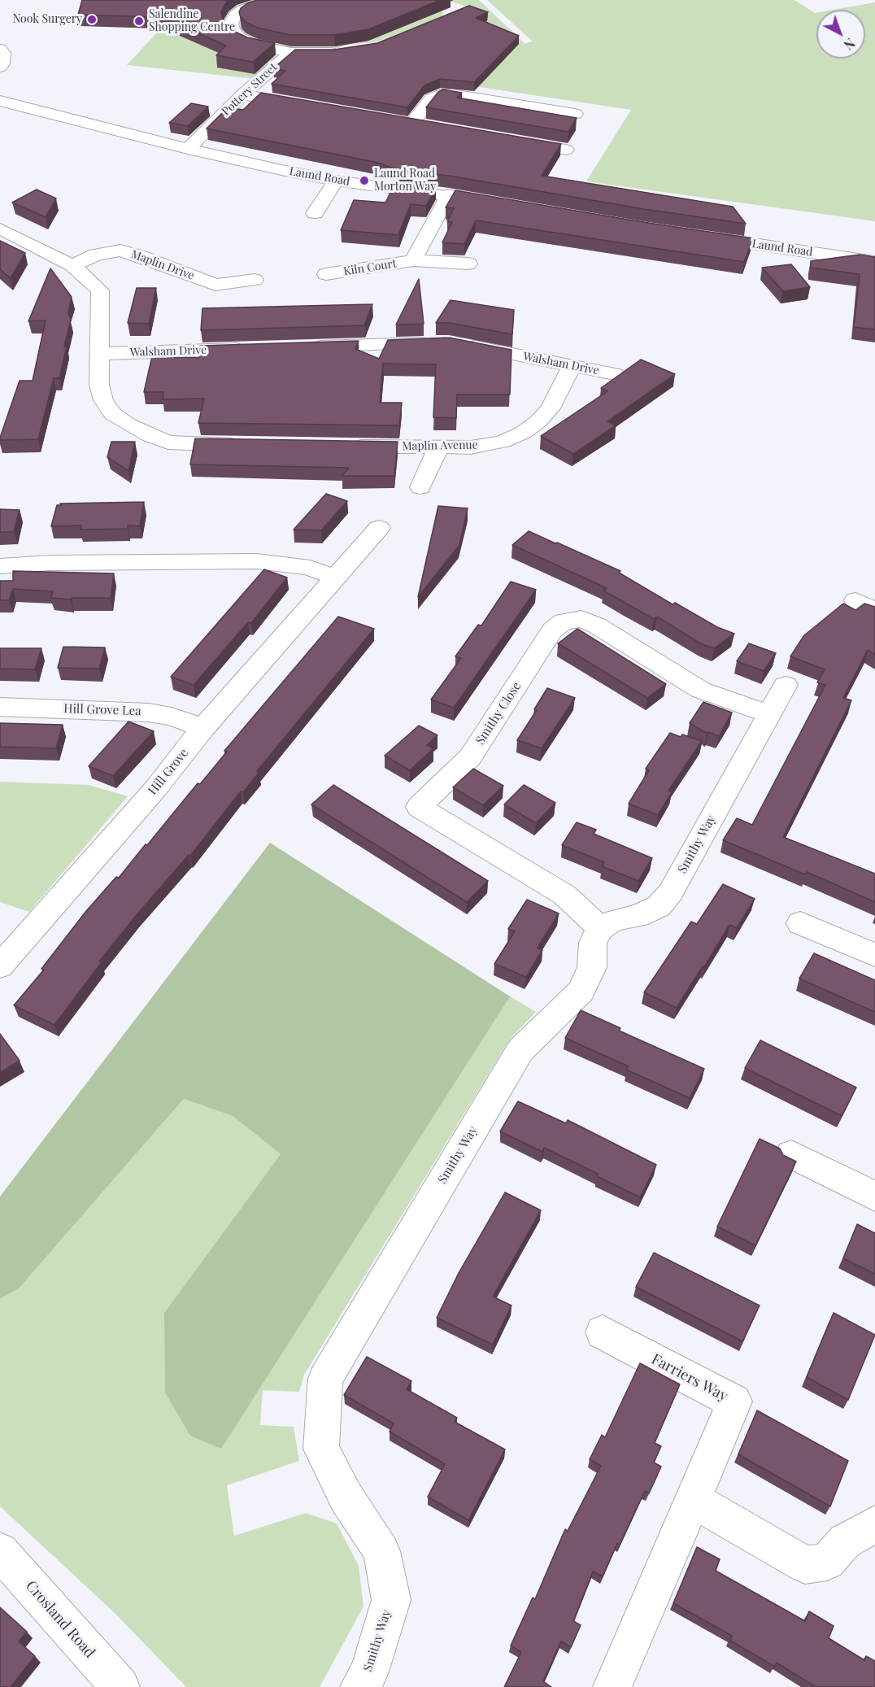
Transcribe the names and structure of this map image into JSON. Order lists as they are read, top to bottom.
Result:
{
  "streets": {
    "street": [
      "Pottery Street",
      "Laund Road",
      "Maplin Drive",
      "Kiln Court",
      "Walsham Drive",
      "Maplin Avenue",
      "Hill Grove Lea",
      "Smithy Close",
      "Hill Grove",
      "Smithy Way",
      "Farriers Way",
      "Crosland Road"
    ]
  },
  "crossings": [
    ["Pottery Street", "Laund Road"],
    ["Laund Road", "Kiln Court"],
    ["Walsham Drive", "Maplin Avenue"],
    ["Hill Grove Lea", "Hill Grove"],
    ["Smithy Close", "Smithy Way"]
  ],
  "places": ["Nook Surgery", "Salendine Shopping Centre", "Laund Road Morton Way"],
  "north": "bottom right"
}
